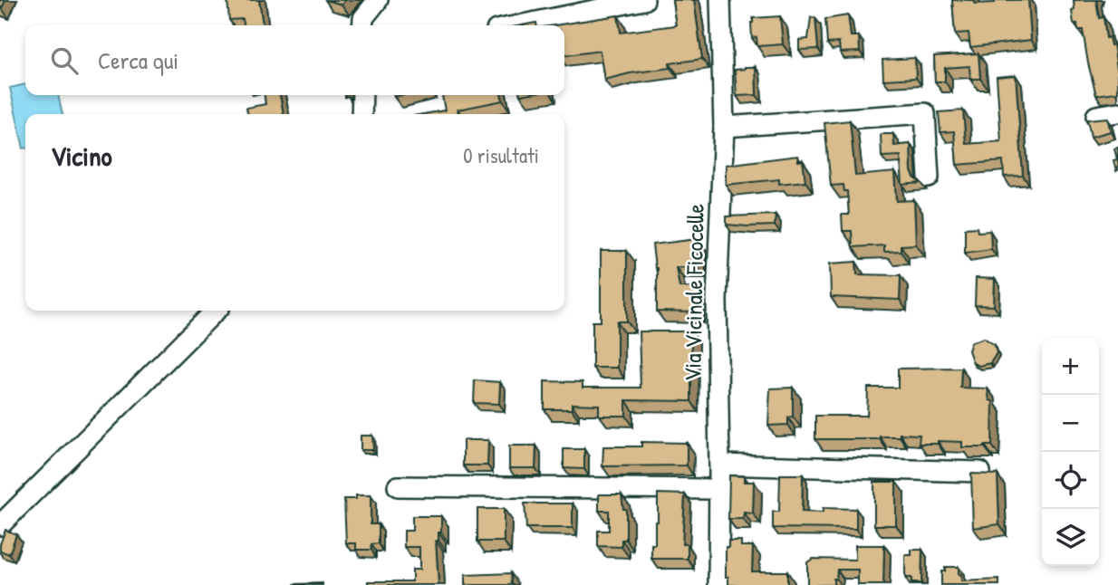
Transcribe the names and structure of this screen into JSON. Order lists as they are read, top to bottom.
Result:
{
  "streets": {
    "street": ["Via Vicinale Ficocelle"]
  },
  "page": {
    "search": "Cerca qui",
    "heading": ["Vicino", "0 risultati"],
    "map_buttons": ["+", "−"]
  }
}
